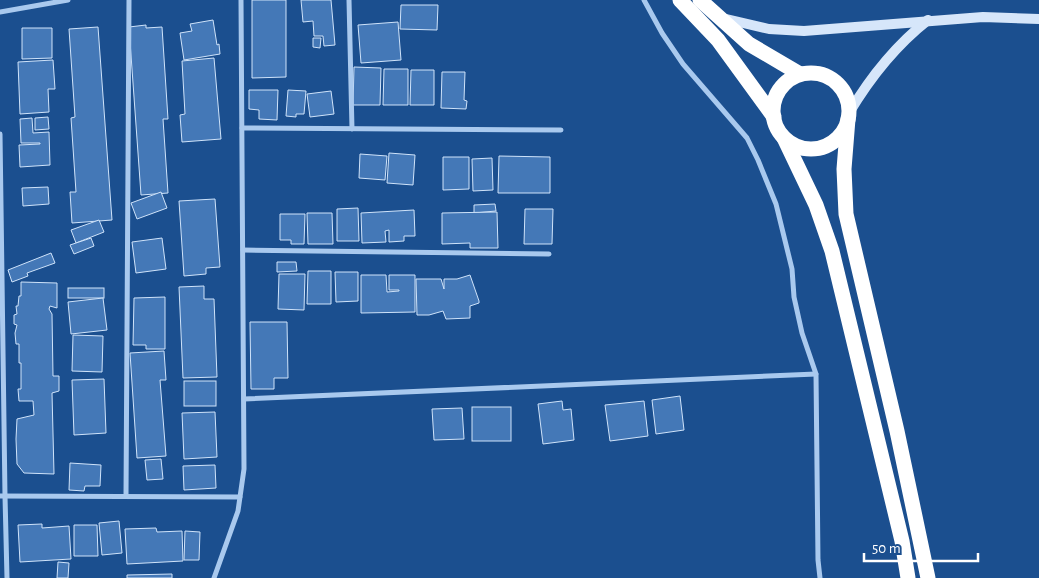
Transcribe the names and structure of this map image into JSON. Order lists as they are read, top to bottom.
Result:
{
  "scale_bar": "50 m"
}
